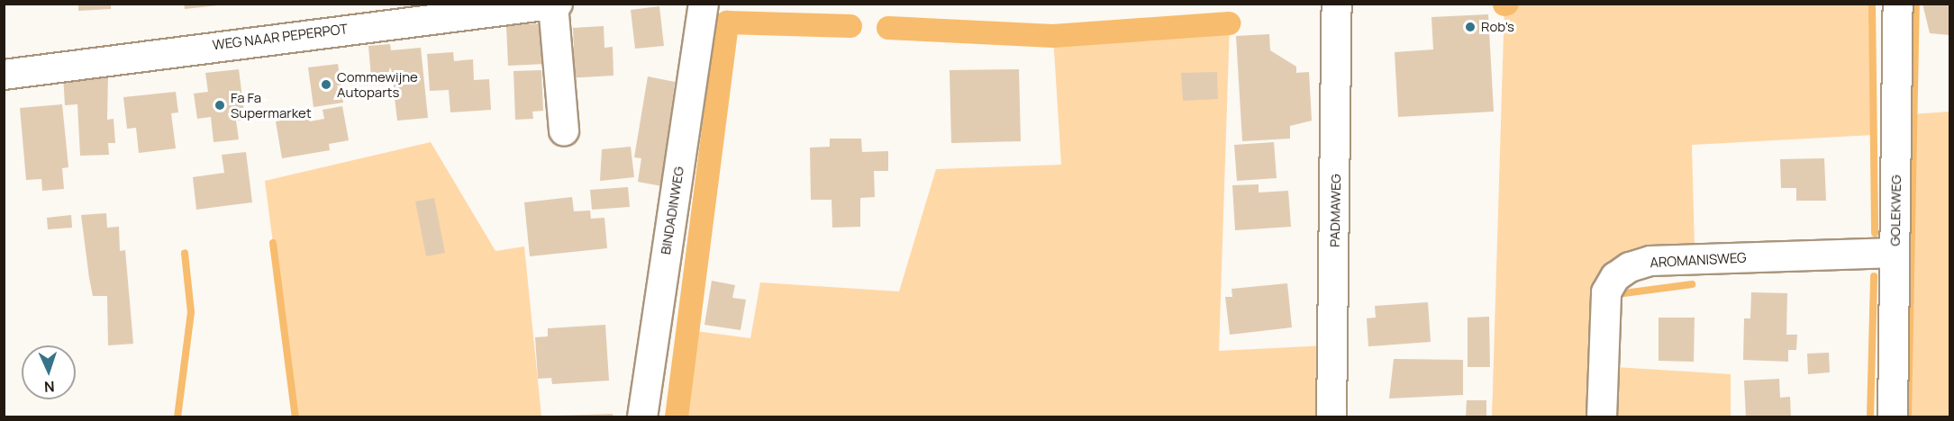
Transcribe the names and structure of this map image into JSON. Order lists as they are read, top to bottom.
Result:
{
  "streets": {
    "street": [
      "WEG NAAR PEPERPOT",
      "BINDADINWEG",
      "PADMAWEG",
      "GOLEKWEG",
      "AROMANISWEG"
    ]
  },
  "crossings": [
    ["GOLEKWEG", "AROMANISWEG"]
  ],
  "places": ["Rob's", "Commewijne Autoparts", "Fa Fa Supermarket"],
  "north": "bottom"
}
